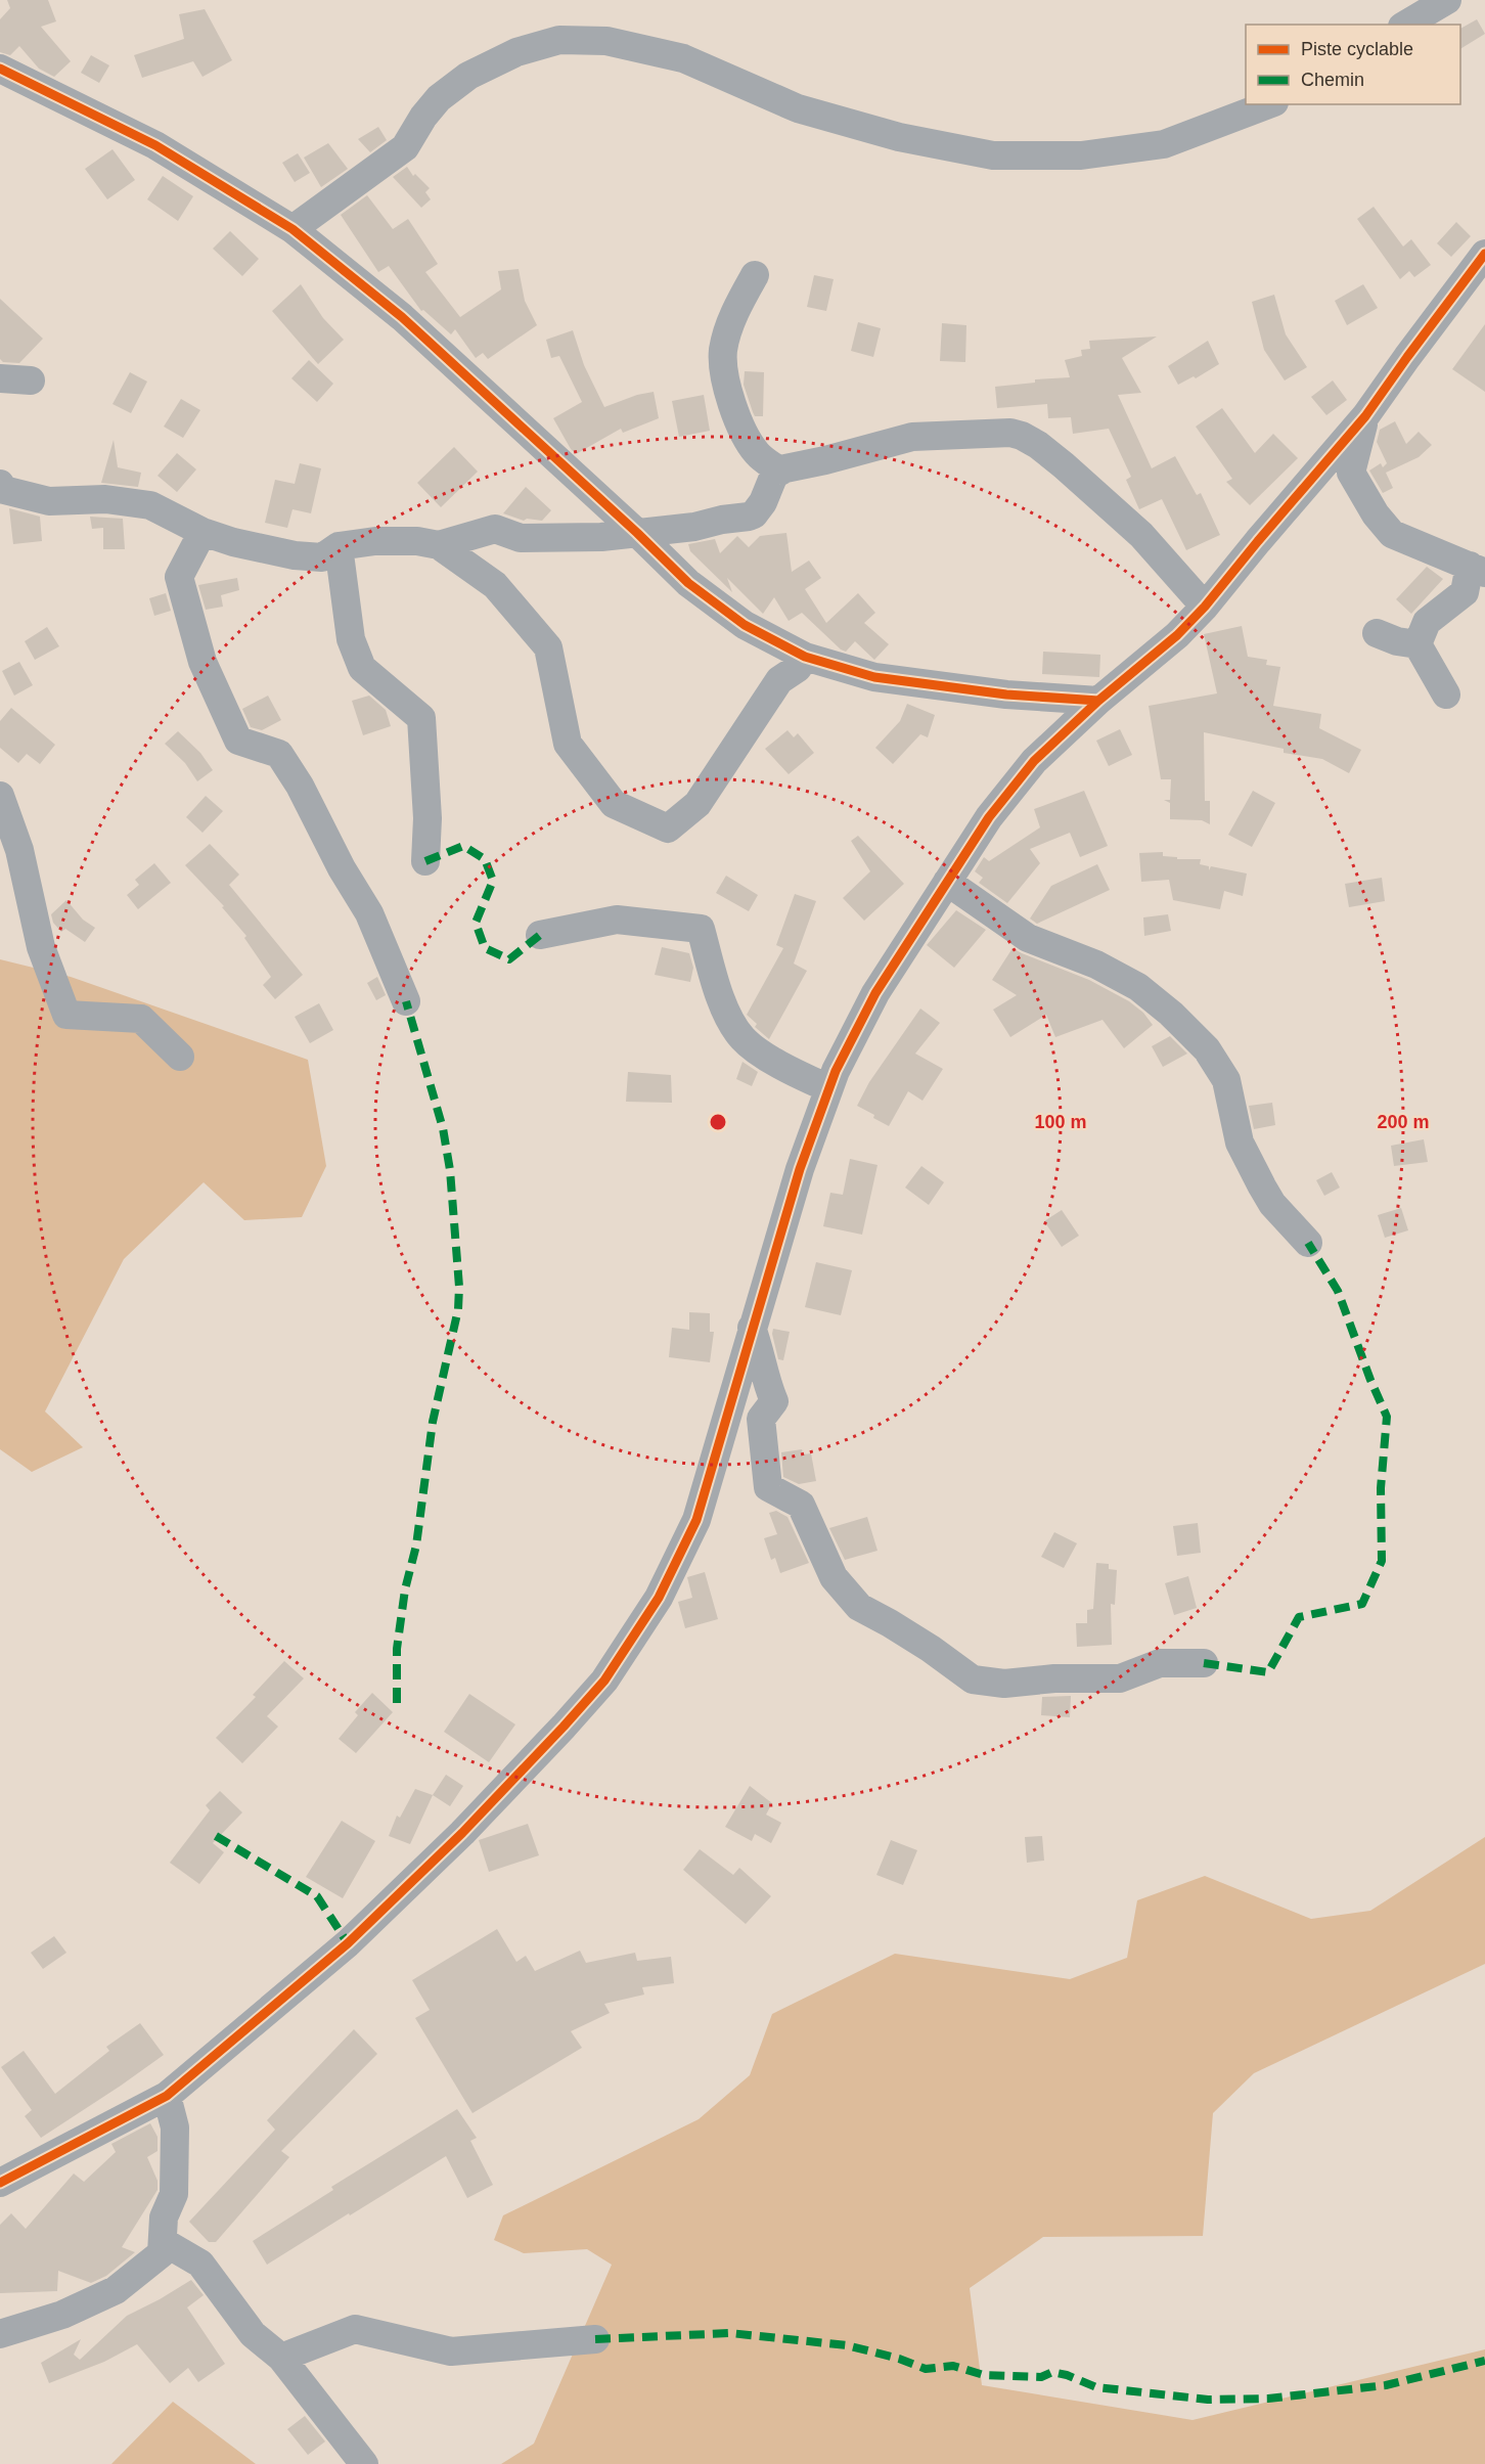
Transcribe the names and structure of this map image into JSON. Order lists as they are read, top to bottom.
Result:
{
  "legend": ["Piste cyclable", "Chemin"],
  "rings": ["100 m", "200 m"]
}
